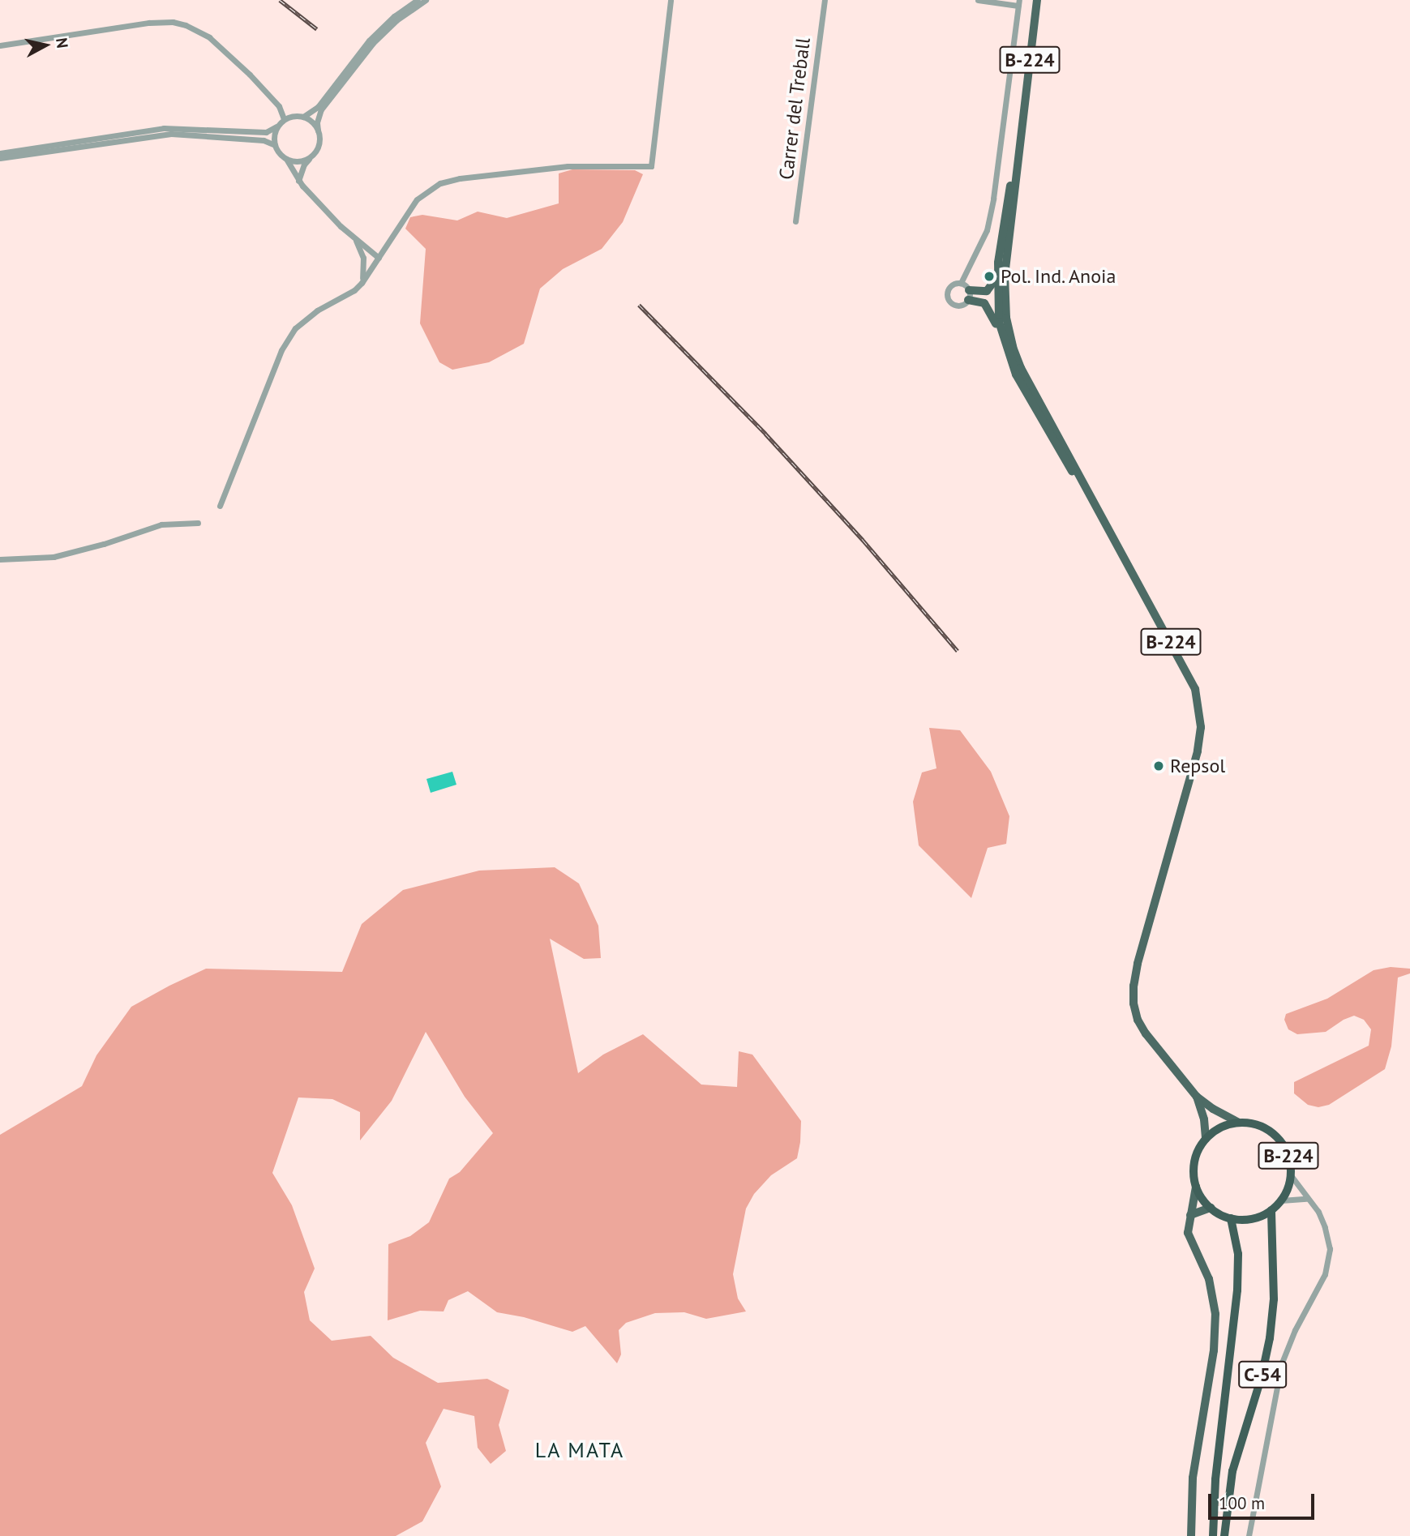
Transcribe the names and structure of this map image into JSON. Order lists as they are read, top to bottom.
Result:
{
  "streets": {
    "highway": ["B-224", "C-54"],
    "street": ["Carrer del Treball"]
  },
  "crossings": [
    ["B-224", "C-54"]
  ],
  "districts": ["LA MATA"],
  "places": ["Pol. Ind. Anoia", "Repsol"],
  "scale_bar": "100 m",
  "north": "right"
}
